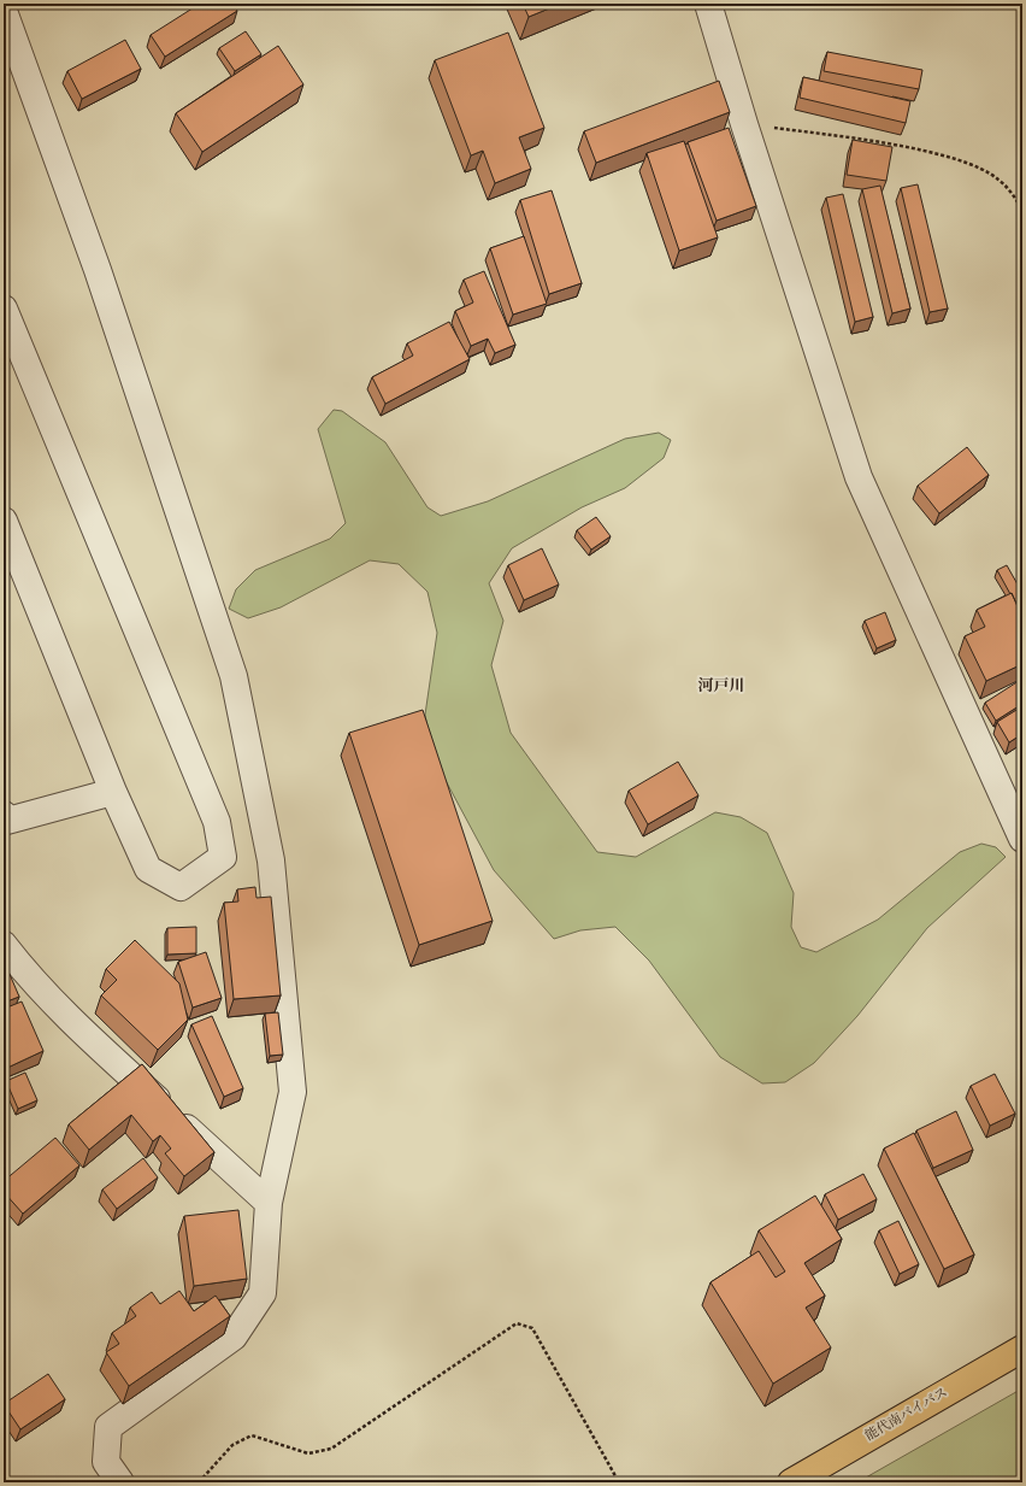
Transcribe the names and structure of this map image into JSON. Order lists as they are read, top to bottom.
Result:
{
  "streets": {
    "highway": ["能代南バイパス"]
  },
  "districts": ["河戸川"]
}
